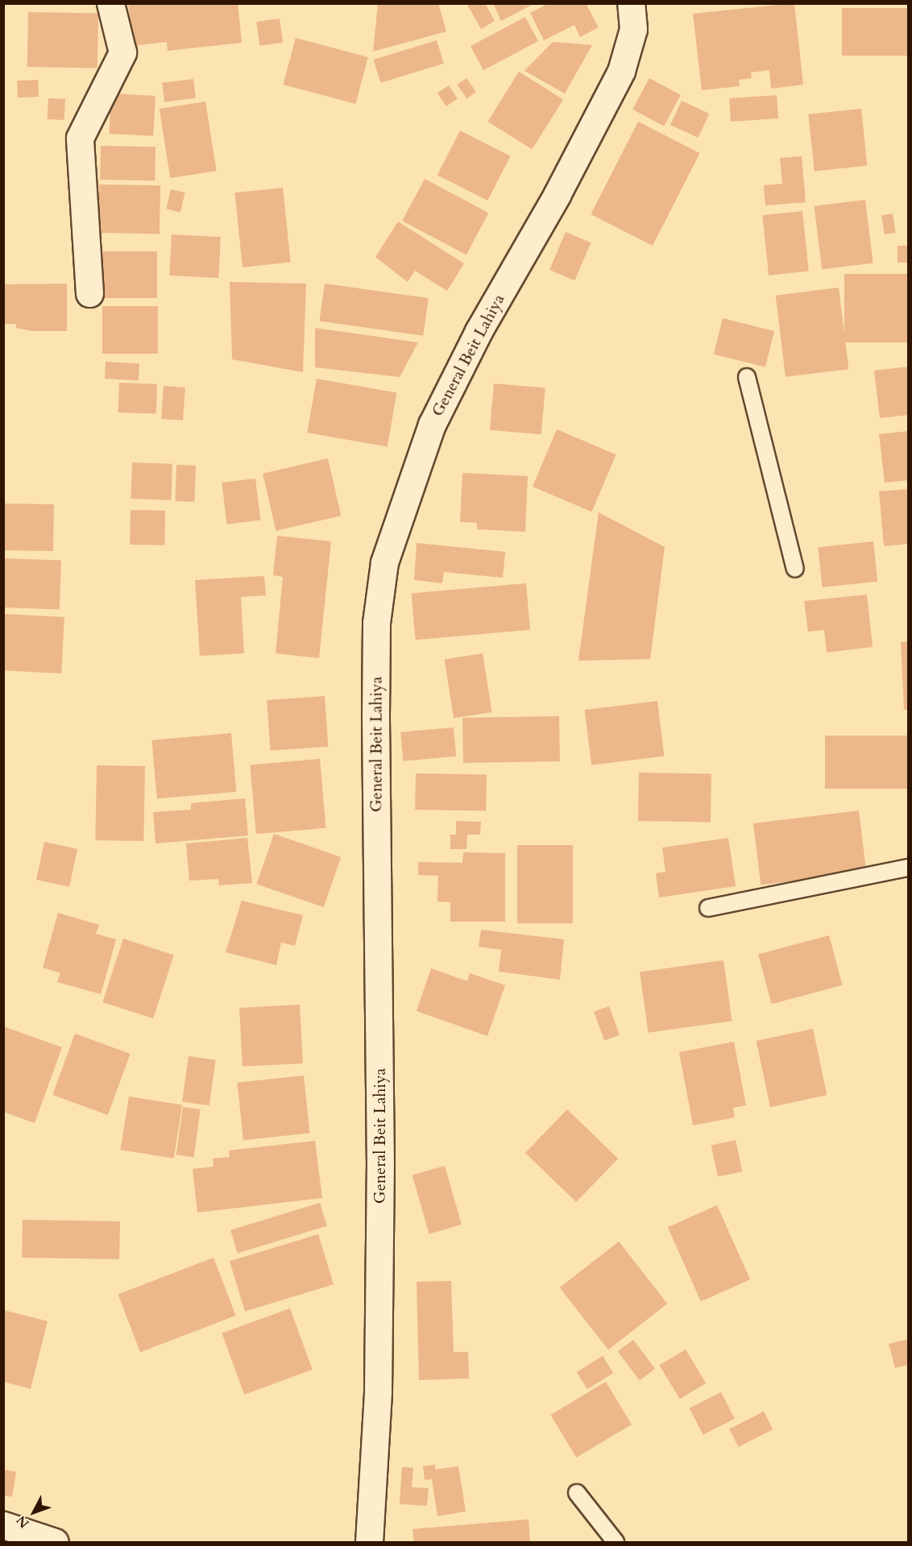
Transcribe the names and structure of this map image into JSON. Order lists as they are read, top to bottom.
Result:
{
  "streets": {
    "main road": ["General Beit Lahiya"]
  },
  "north": "bottom left"
}
